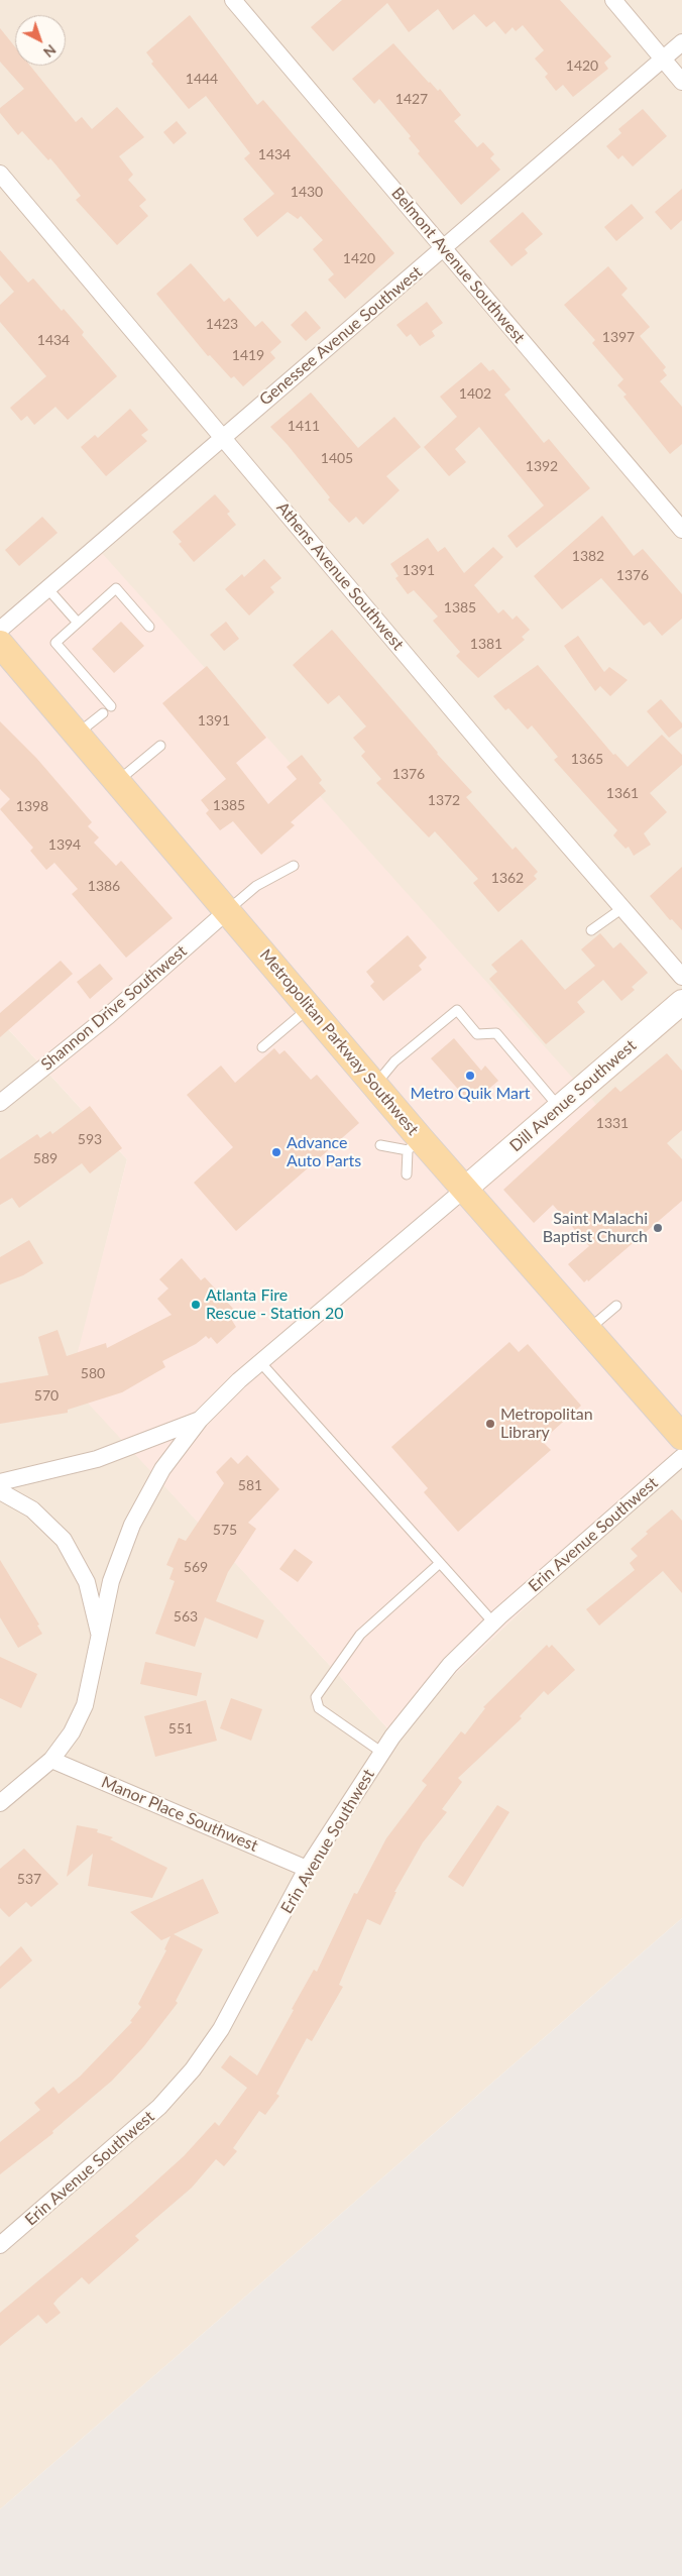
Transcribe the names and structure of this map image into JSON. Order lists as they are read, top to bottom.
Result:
{
  "streets": {
    "main road": ["Metropolitan Parkway Southwest", "Dill Avenue Southwest"],
    "street": [
      "Belmont Avenue Southwest",
      "Genessee Avenue Southwest",
      "Athens Avenue Southwest",
      "Shannon Drive Southwest",
      "Erin Avenue Southwest",
      "Manor Place Southwest"
    ]
  },
  "crossings": [
    ["Belmont Avenue Southwest", "Genessee Avenue Southwest"],
    ["Genessee Avenue Southwest", "Athens Avenue Southwest"],
    ["Shannon Drive Southwest", "Metropolitan Parkway Southwest"],
    ["Metropolitan Parkway Southwest", "Dill Avenue Southwest"],
    ["Erin Avenue Southwest", "Manor Place Southwest"]
  ],
  "places": [
    "Metro Quik Mart",
    "Advance Auto Parts",
    "Saint Malachi Baptist Church",
    "Atlanta Fire Rescue - Station 20",
    "Metropolitan Library"
  ],
  "house_numbers": [
    "1420",
    "1444",
    "1427",
    "1434",
    "1430",
    "1420",
    "1423",
    "1397",
    "1434",
    "1419",
    "1402",
    "1411",
    "1405",
    "1392",
    "1382",
    "1391",
    "1376",
    "1385",
    "1381",
    "1391",
    "1365",
    "1376",
    "1361",
    "1372",
    "1385",
    "1398",
    "1394",
    "1362",
    "1386",
    "1331",
    "593",
    "589",
    "580",
    "570",
    "581",
    "575",
    "569",
    "563",
    "551",
    "537"
  ],
  "north": "bottom right"
}
